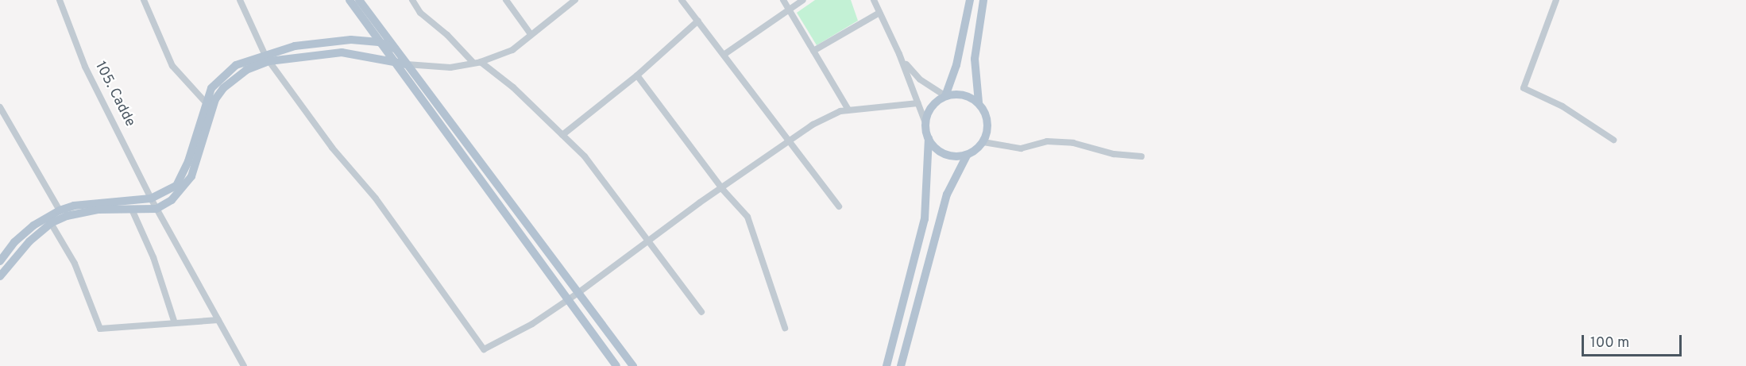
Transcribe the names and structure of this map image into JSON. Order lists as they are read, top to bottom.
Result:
{
  "streets": {
    "street": ["105. Cadde"]
  },
  "scale_bar": "100 m"
}
